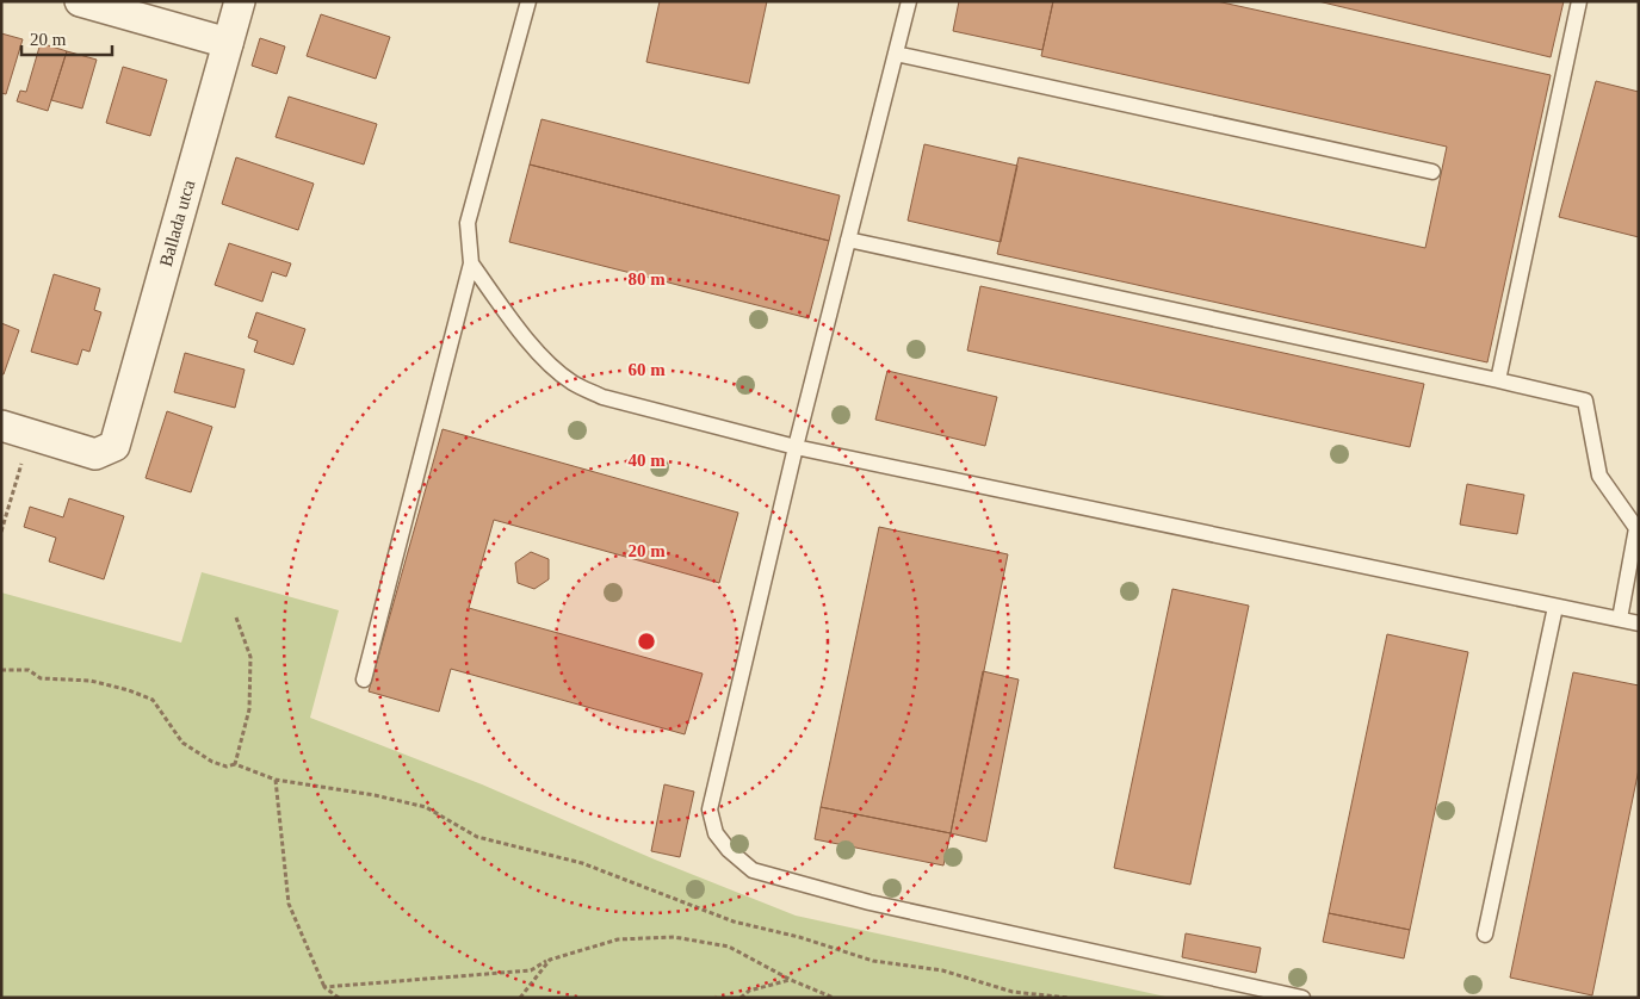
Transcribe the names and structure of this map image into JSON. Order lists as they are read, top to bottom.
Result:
{
  "streets": {
    "street": ["Ballada utca"]
  },
  "scale_bar": "20 m",
  "rings": [
    "80 m",
    "60 m",
    "40 m",
    "20 m"
  ]
}
